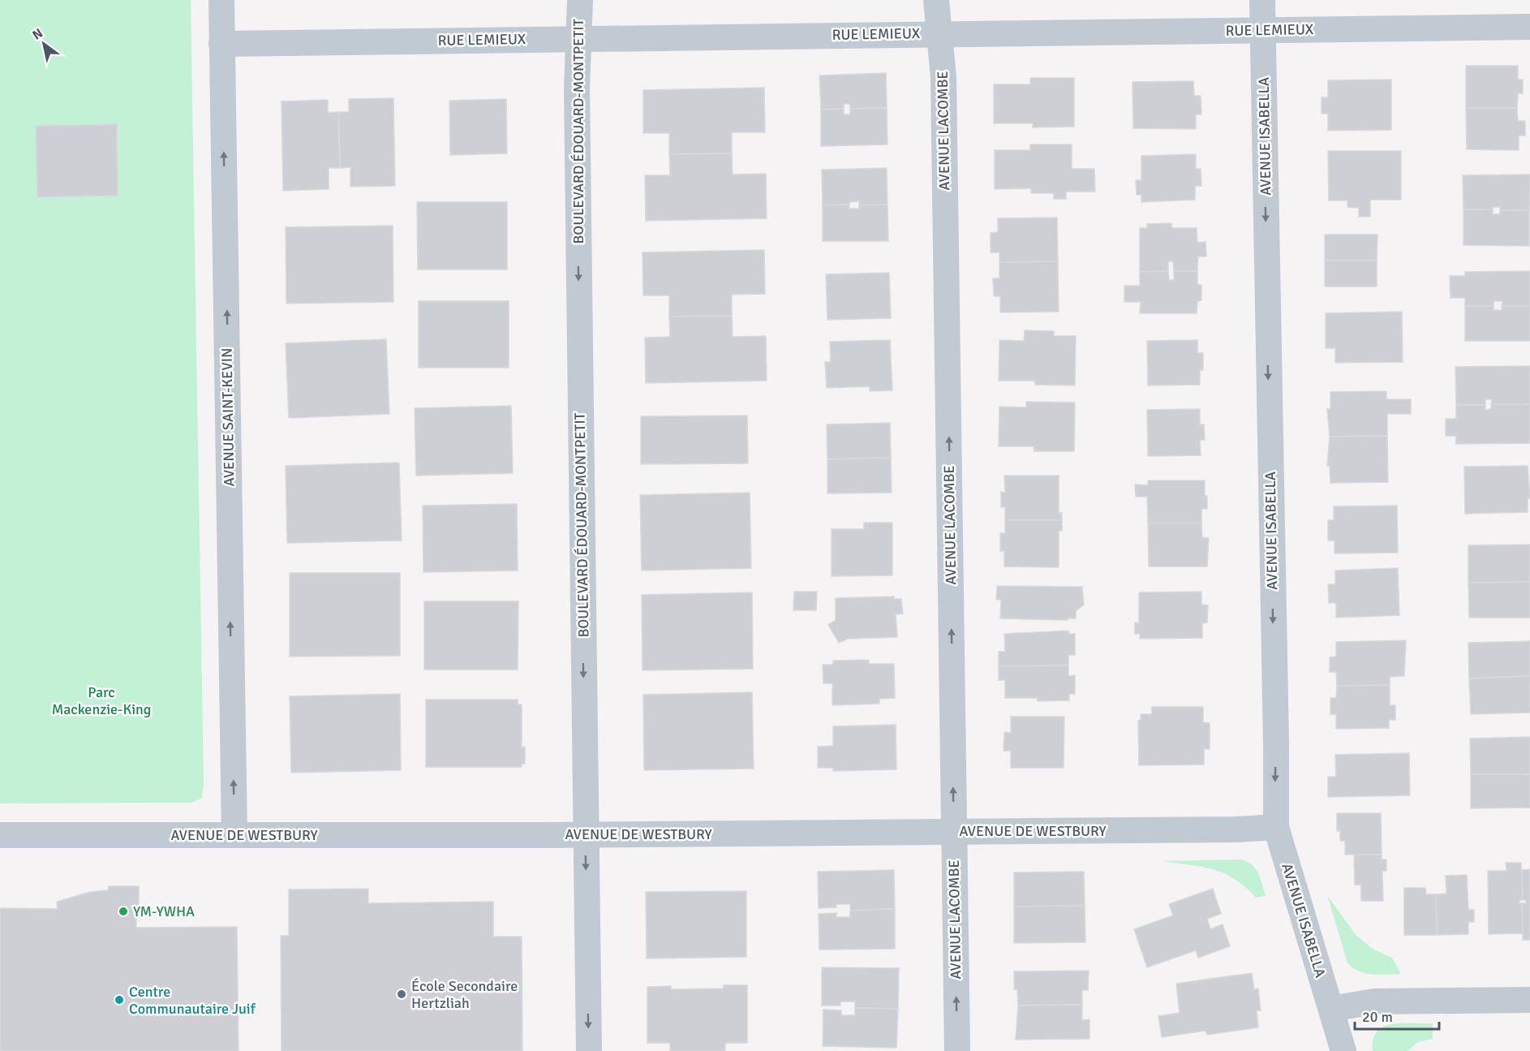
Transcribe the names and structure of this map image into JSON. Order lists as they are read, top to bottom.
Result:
{
  "streets": {
    "street": [
      "RUE LEMIEUX",
      "AVENUE LACOMBE",
      "BOULEVARD ÉDOUARD-MONTPETIT",
      "AVENUE ISABELLA",
      "AVENUE SAINT-KEVIN",
      "AVENUE DE WESTBURY"
    ]
  },
  "crossings": [
    ["RUE LEMIEUX", "AVENUE LACOMBE"],
    ["RUE LEMIEUX", "BOULEVARD ÉDOUARD-MONTPETIT"],
    ["RUE LEMIEUX", "AVENUE ISABELLA"],
    ["RUE LEMIEUX", "AVENUE SAINT-KEVIN"],
    ["AVENUE LACOMBE", "AVENUE DE WESTBURY"],
    ["BOULEVARD ÉDOUARD-MONTPETIT", "AVENUE DE WESTBURY"],
    ["AVENUE ISABELLA", "AVENUE DE WESTBURY"],
    ["AVENUE SAINT-KEVIN", "AVENUE DE WESTBURY"]
  ],
  "one_way": [
    "AVENUE LACOMBE",
    "BOULEVARD ÉDOUARD-MONTPETIT",
    "AVENUE ISABELLA",
    "AVENUE SAINT-KEVIN"
  ],
  "parks": ["Parc Mackenzie-King"],
  "places": ["YM-YWHA", "École Secondaire Hertzliah", "Centre Communautaire Juif"],
  "scale_bar": "20 m",
  "north": "top left"
}
